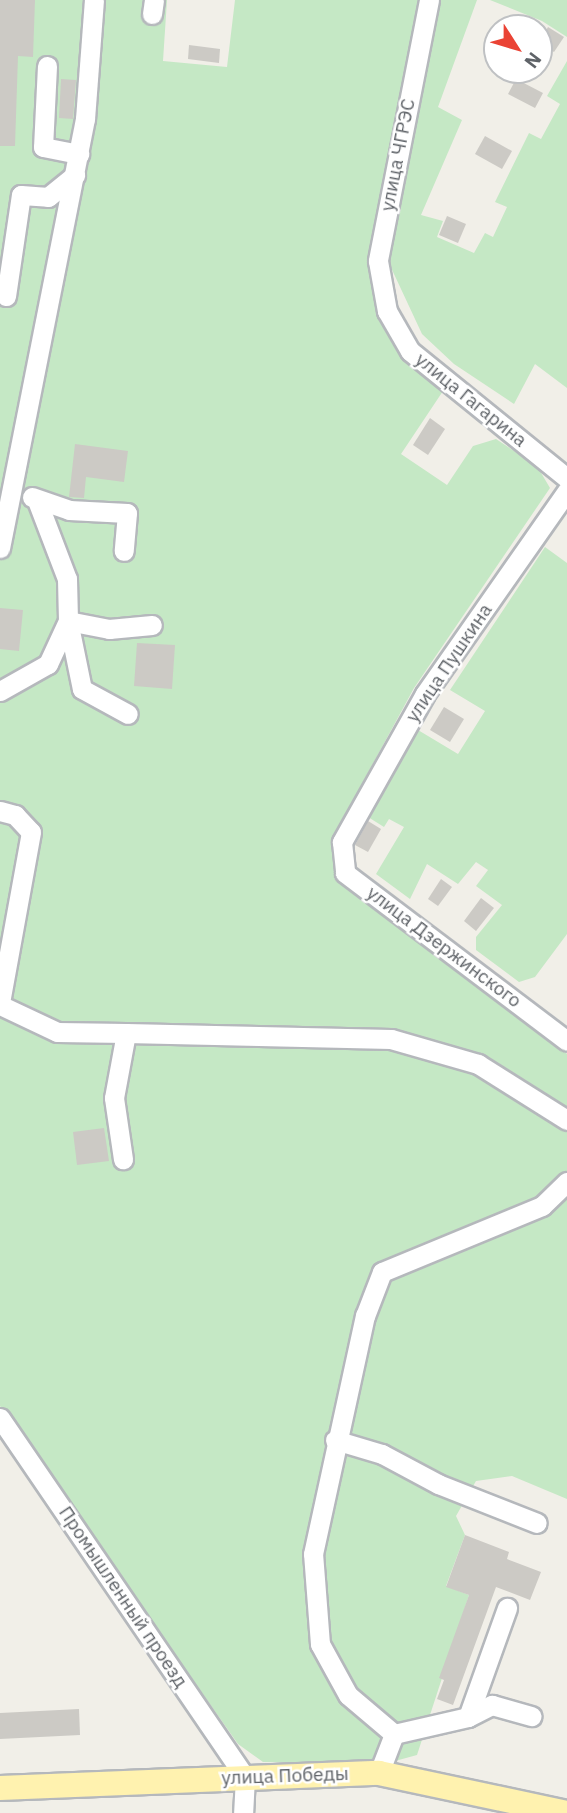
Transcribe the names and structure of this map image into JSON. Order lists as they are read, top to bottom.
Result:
{
  "streets": {
    "main road": ["улица Победы"],
    "street": [
      "улица ЧГРЭС",
      "улица Гагарина",
      "улица Пушкина",
      "улица Дзержинского",
      "Промышленный проезд"
    ]
  },
  "crossings": [
    ["улица ЧГРЭС", "улица Гагарина"],
    ["улица Пушкина", "улица Дзержинского"],
    ["Промышленный проезд", "улица Победы"]
  ],
  "north": "bottom right"
}
